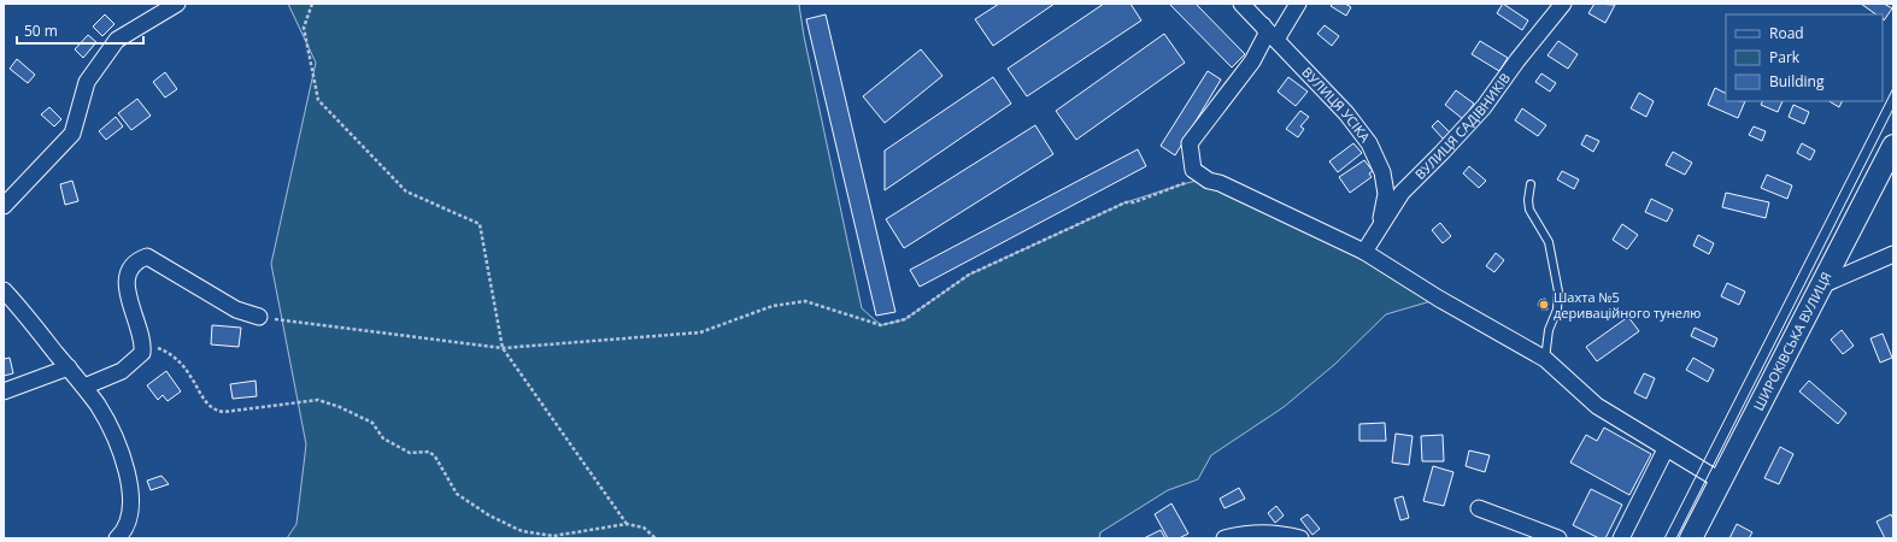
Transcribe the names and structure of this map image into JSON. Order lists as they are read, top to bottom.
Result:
{
  "streets": {
    "main road": ["ШИРОКІВСЬКА ВУЛИЦЯ"],
    "street": ["ВУЛИЦЯ УСІКА", "ВУЛИЦЯ САДІВНИКІВ"]
  },
  "crossings": [
    ["ВУЛИЦЯ УСІКА", "ВУЛИЦЯ САДІВНИКІВ"]
  ],
  "places": ["Шахта №5 дериваційного тунелю"],
  "legend": ["Road", "Park", "Building"],
  "scale_bar": "50 m"
}
